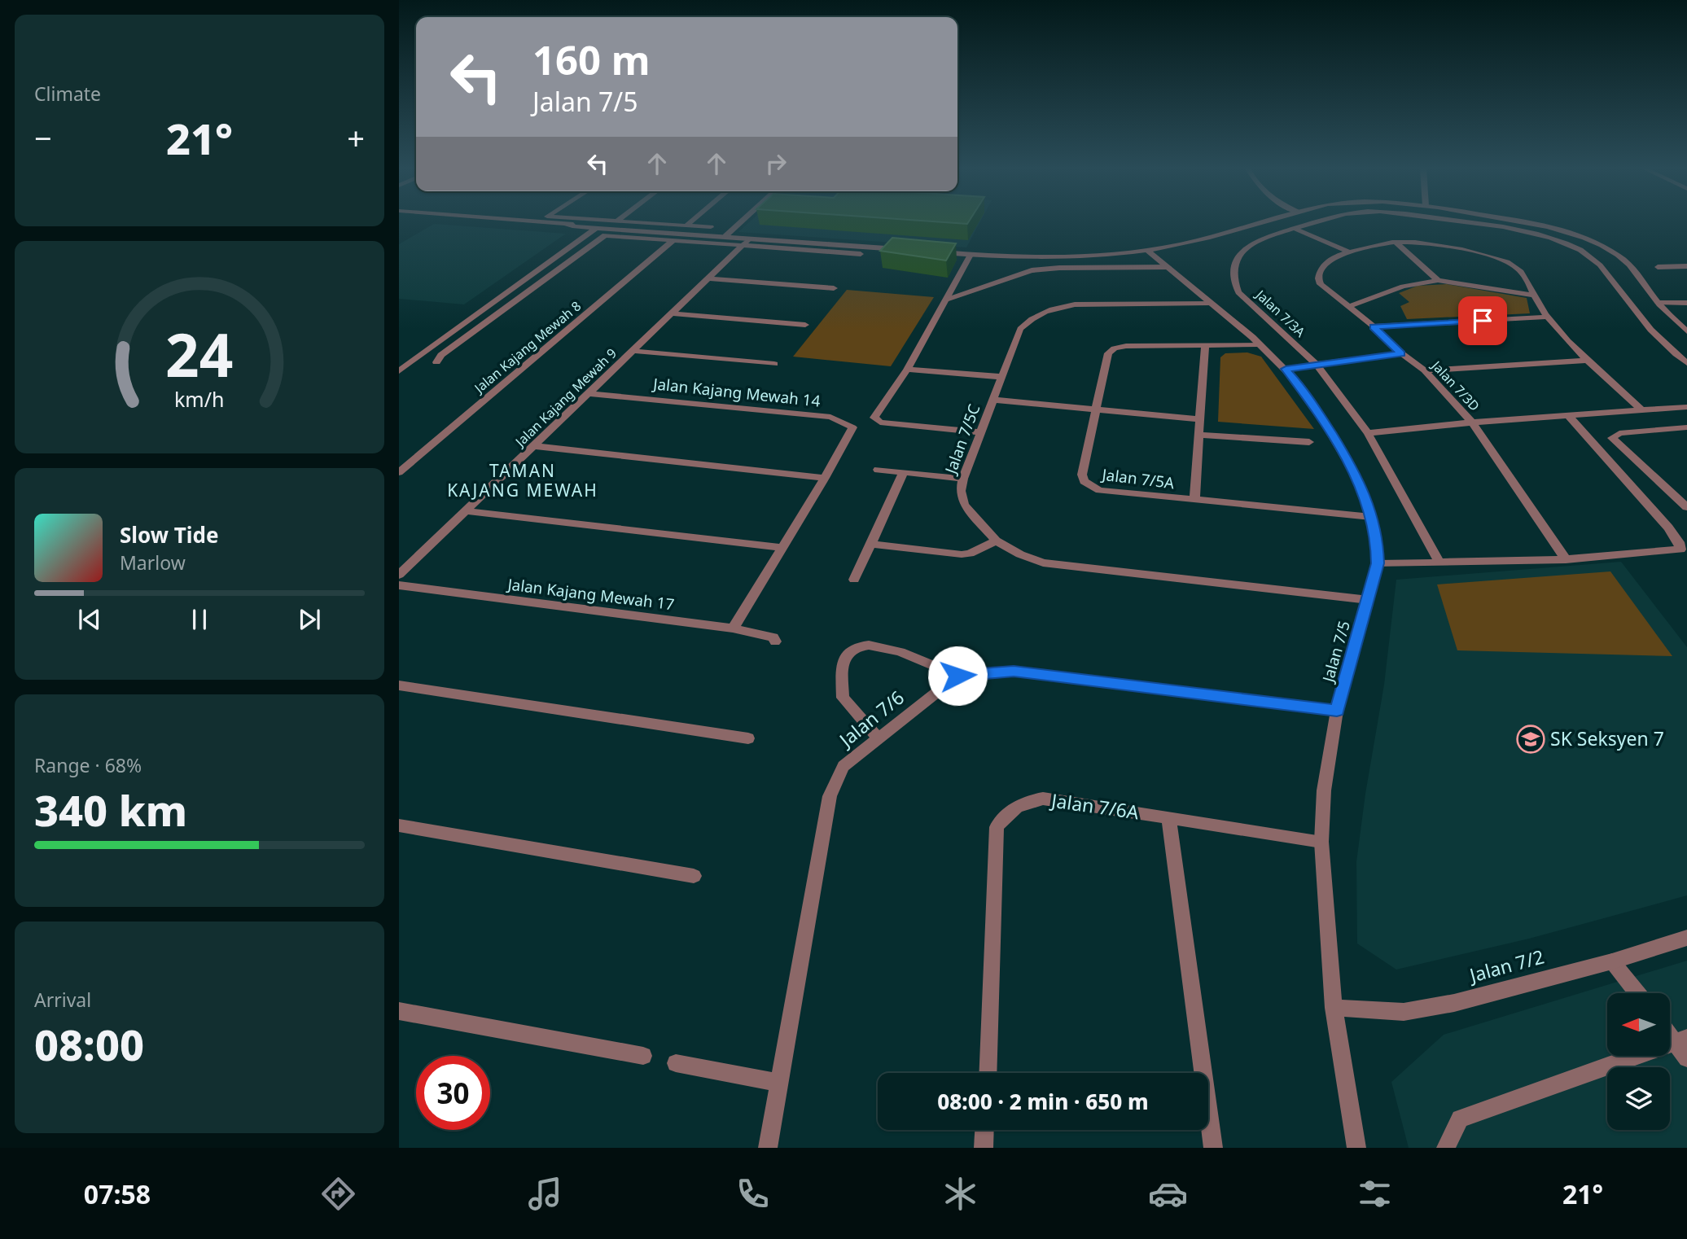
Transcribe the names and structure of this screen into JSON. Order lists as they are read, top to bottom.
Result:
{
  "streets": {
    "street": [
      "Jalan 7/3A",
      "Jalan Kajang Mewah 8",
      "Jalan 7/3D",
      "Jalan Kajang Mewah 14",
      "Jalan Kajang Mewah 9",
      "Jalan 7/5C",
      "Jalan 7/5A",
      "Jalan Kajang Mewah 17",
      "Jalan 7/5",
      "Jalan 7/6",
      "Jalan 7/6A",
      "Jalan 7/2"
    ]
  },
  "crossings": [
    ["Jalan Kajang Mewah 14", "Jalan Kajang Mewah 9"],
    ["Jalan Kajang Mewah 14", "Jalan Kajang Mewah 17"],
    ["Jalan 7/5C", "Jalan 7/5"],
    ["Jalan 7/5A", "Jalan 7/5"],
    ["Jalan 7/5", "Jalan 7/6A"],
    ["Jalan 7/5", "Jalan 7/2"]
  ],
  "districts": ["TAMAN KAJANG MEWAH"],
  "places": {
    "school or university": ["SK Seksyen 7"]
  },
  "north": "left",
  "page": {
    "tile": [
      "Climate",
      ["Range · 68%", "340 km"],
      ["Arrival", "08:00"]
    ],
    "turn": ["160 m", "Jalan 7/5"],
    "heat": ["−", "21°", "+"],
    "song": ["Slow Tide", "Marlow"],
    "limit": "30",
    "trip": "08:00 · 2 min · 650 m",
    "tabs": ["07:58", "21°"],
    "gauge": ["24", "km/h"]
  }
}
